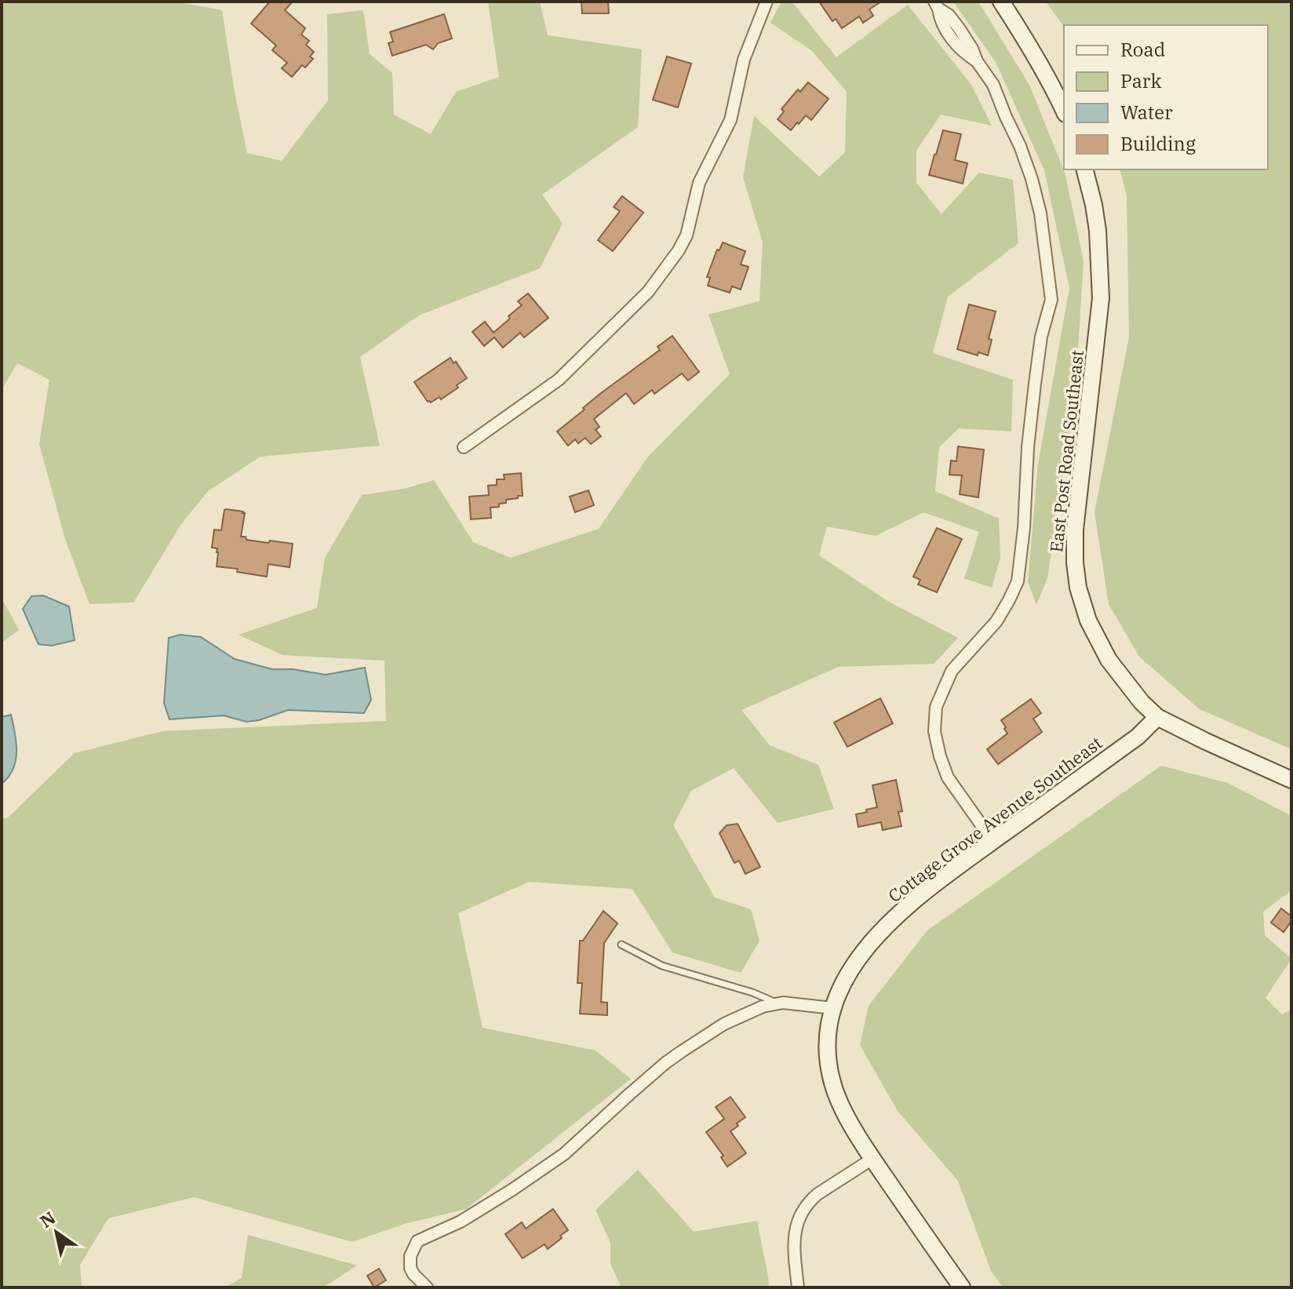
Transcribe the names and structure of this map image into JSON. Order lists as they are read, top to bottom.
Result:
{
  "streets": {
    "main road": ["East Post Road Southeast", "Cottage Grove Avenue Southeast"]
  },
  "crossings": [
    ["East Post Road Southeast", "Cottage Grove Avenue Southeast"]
  ],
  "legend": [
    "Road",
    "Park",
    "Water",
    "Building"
  ],
  "north": "top left"
}
